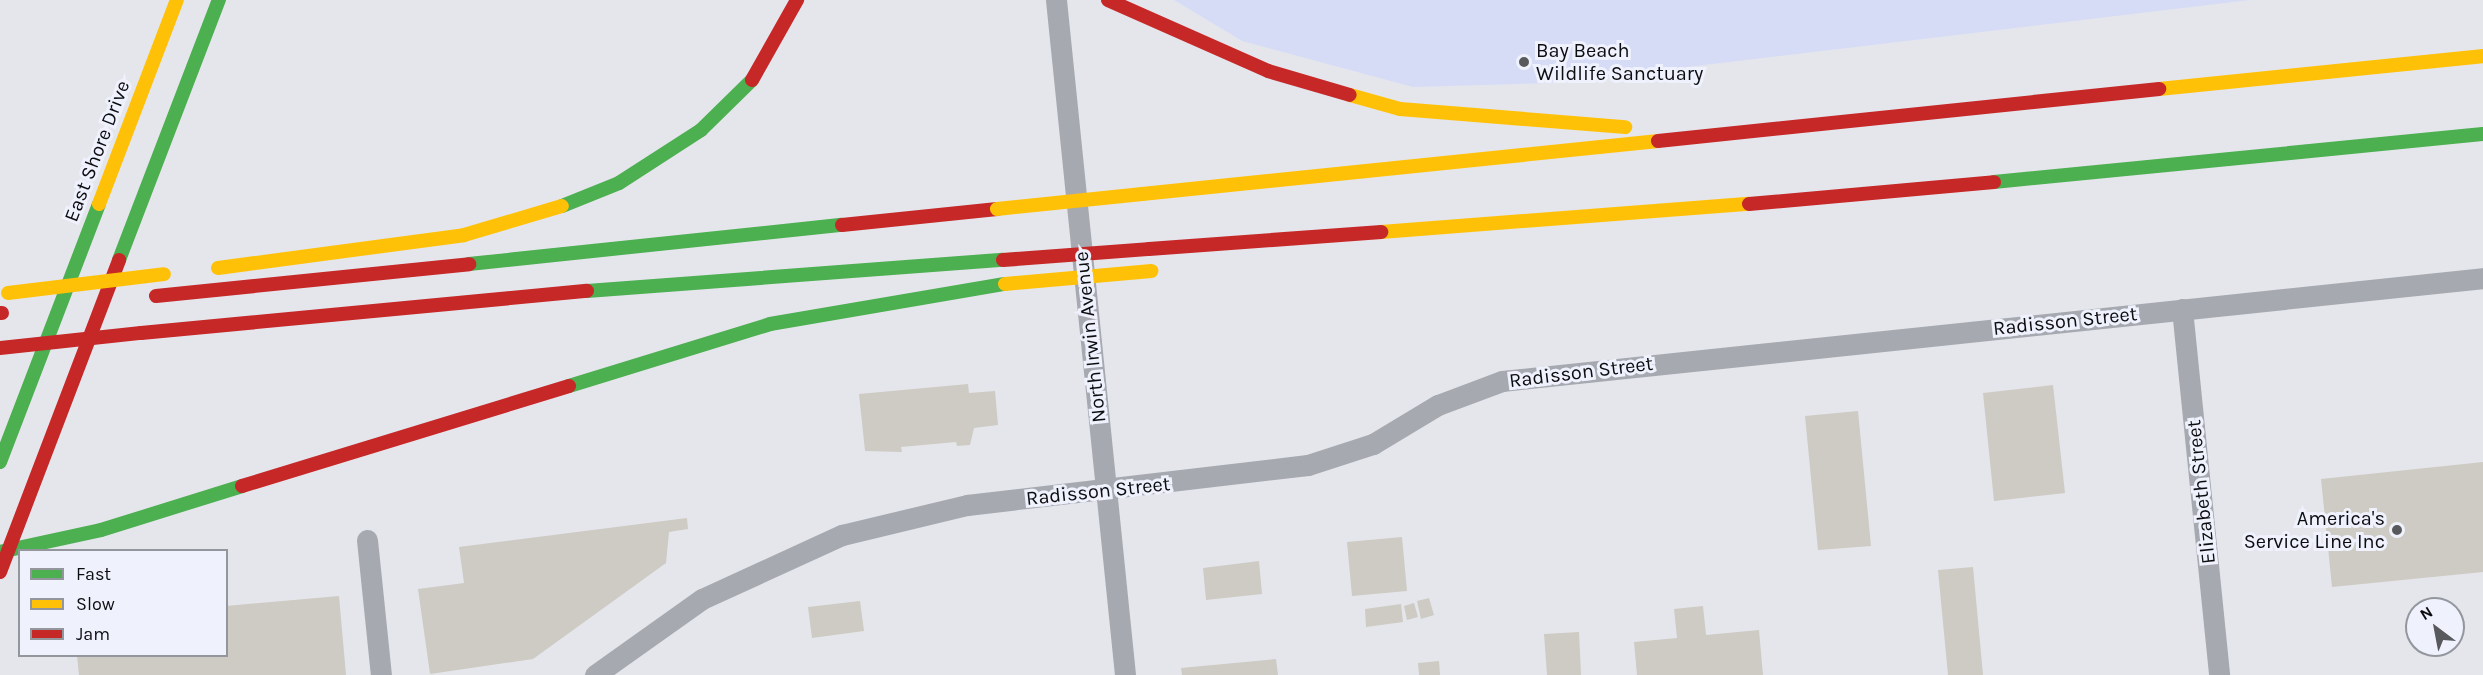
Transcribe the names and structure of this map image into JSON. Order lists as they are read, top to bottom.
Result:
{
  "streets": {
    "main road": ["East Shore Drive"],
    "street": ["Radisson Street", "North Irwin Avenue", "Elizabeth Street"]
  },
  "crossings": [
    ["Radisson Street", "North Irwin Avenue"],
    ["Radisson Street", "Elizabeth Street"]
  ],
  "places": ["Bay Beach Wildlife Sanctuary", "America's Service Line Inc"],
  "legend": ["Fast", "Slow", "Jam"],
  "north": "top left"
}
